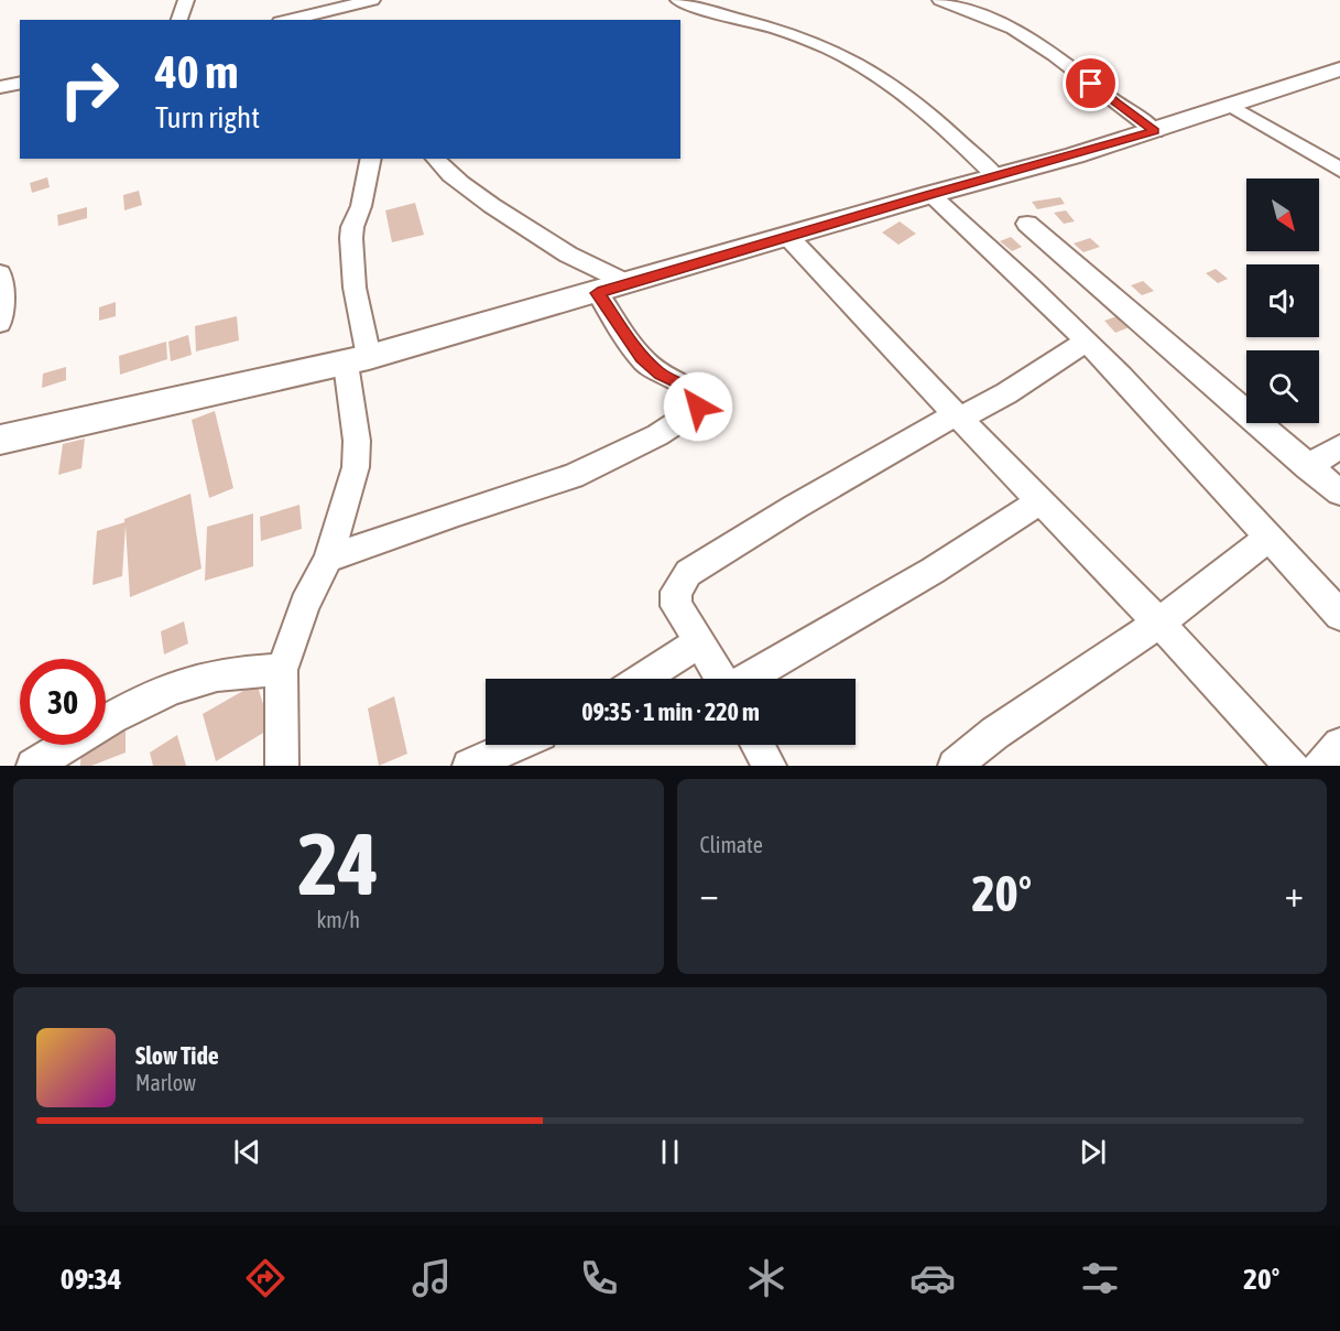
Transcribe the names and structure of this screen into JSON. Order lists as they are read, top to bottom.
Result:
{
  "north": "bottom right",
  "page": {
    "turn": ["40 m", "Turn right"],
    "limit": "30",
    "trip": "09:35 · 1 min · 220 m",
    "tile": [
      ["24", "km/h"],
      "Climate"
    ],
    "heat": ["−", "20°", "+"],
    "song": ["Slow Tide", "Marlow"],
    "tabs": ["09:34", "20°"]
  }
}
